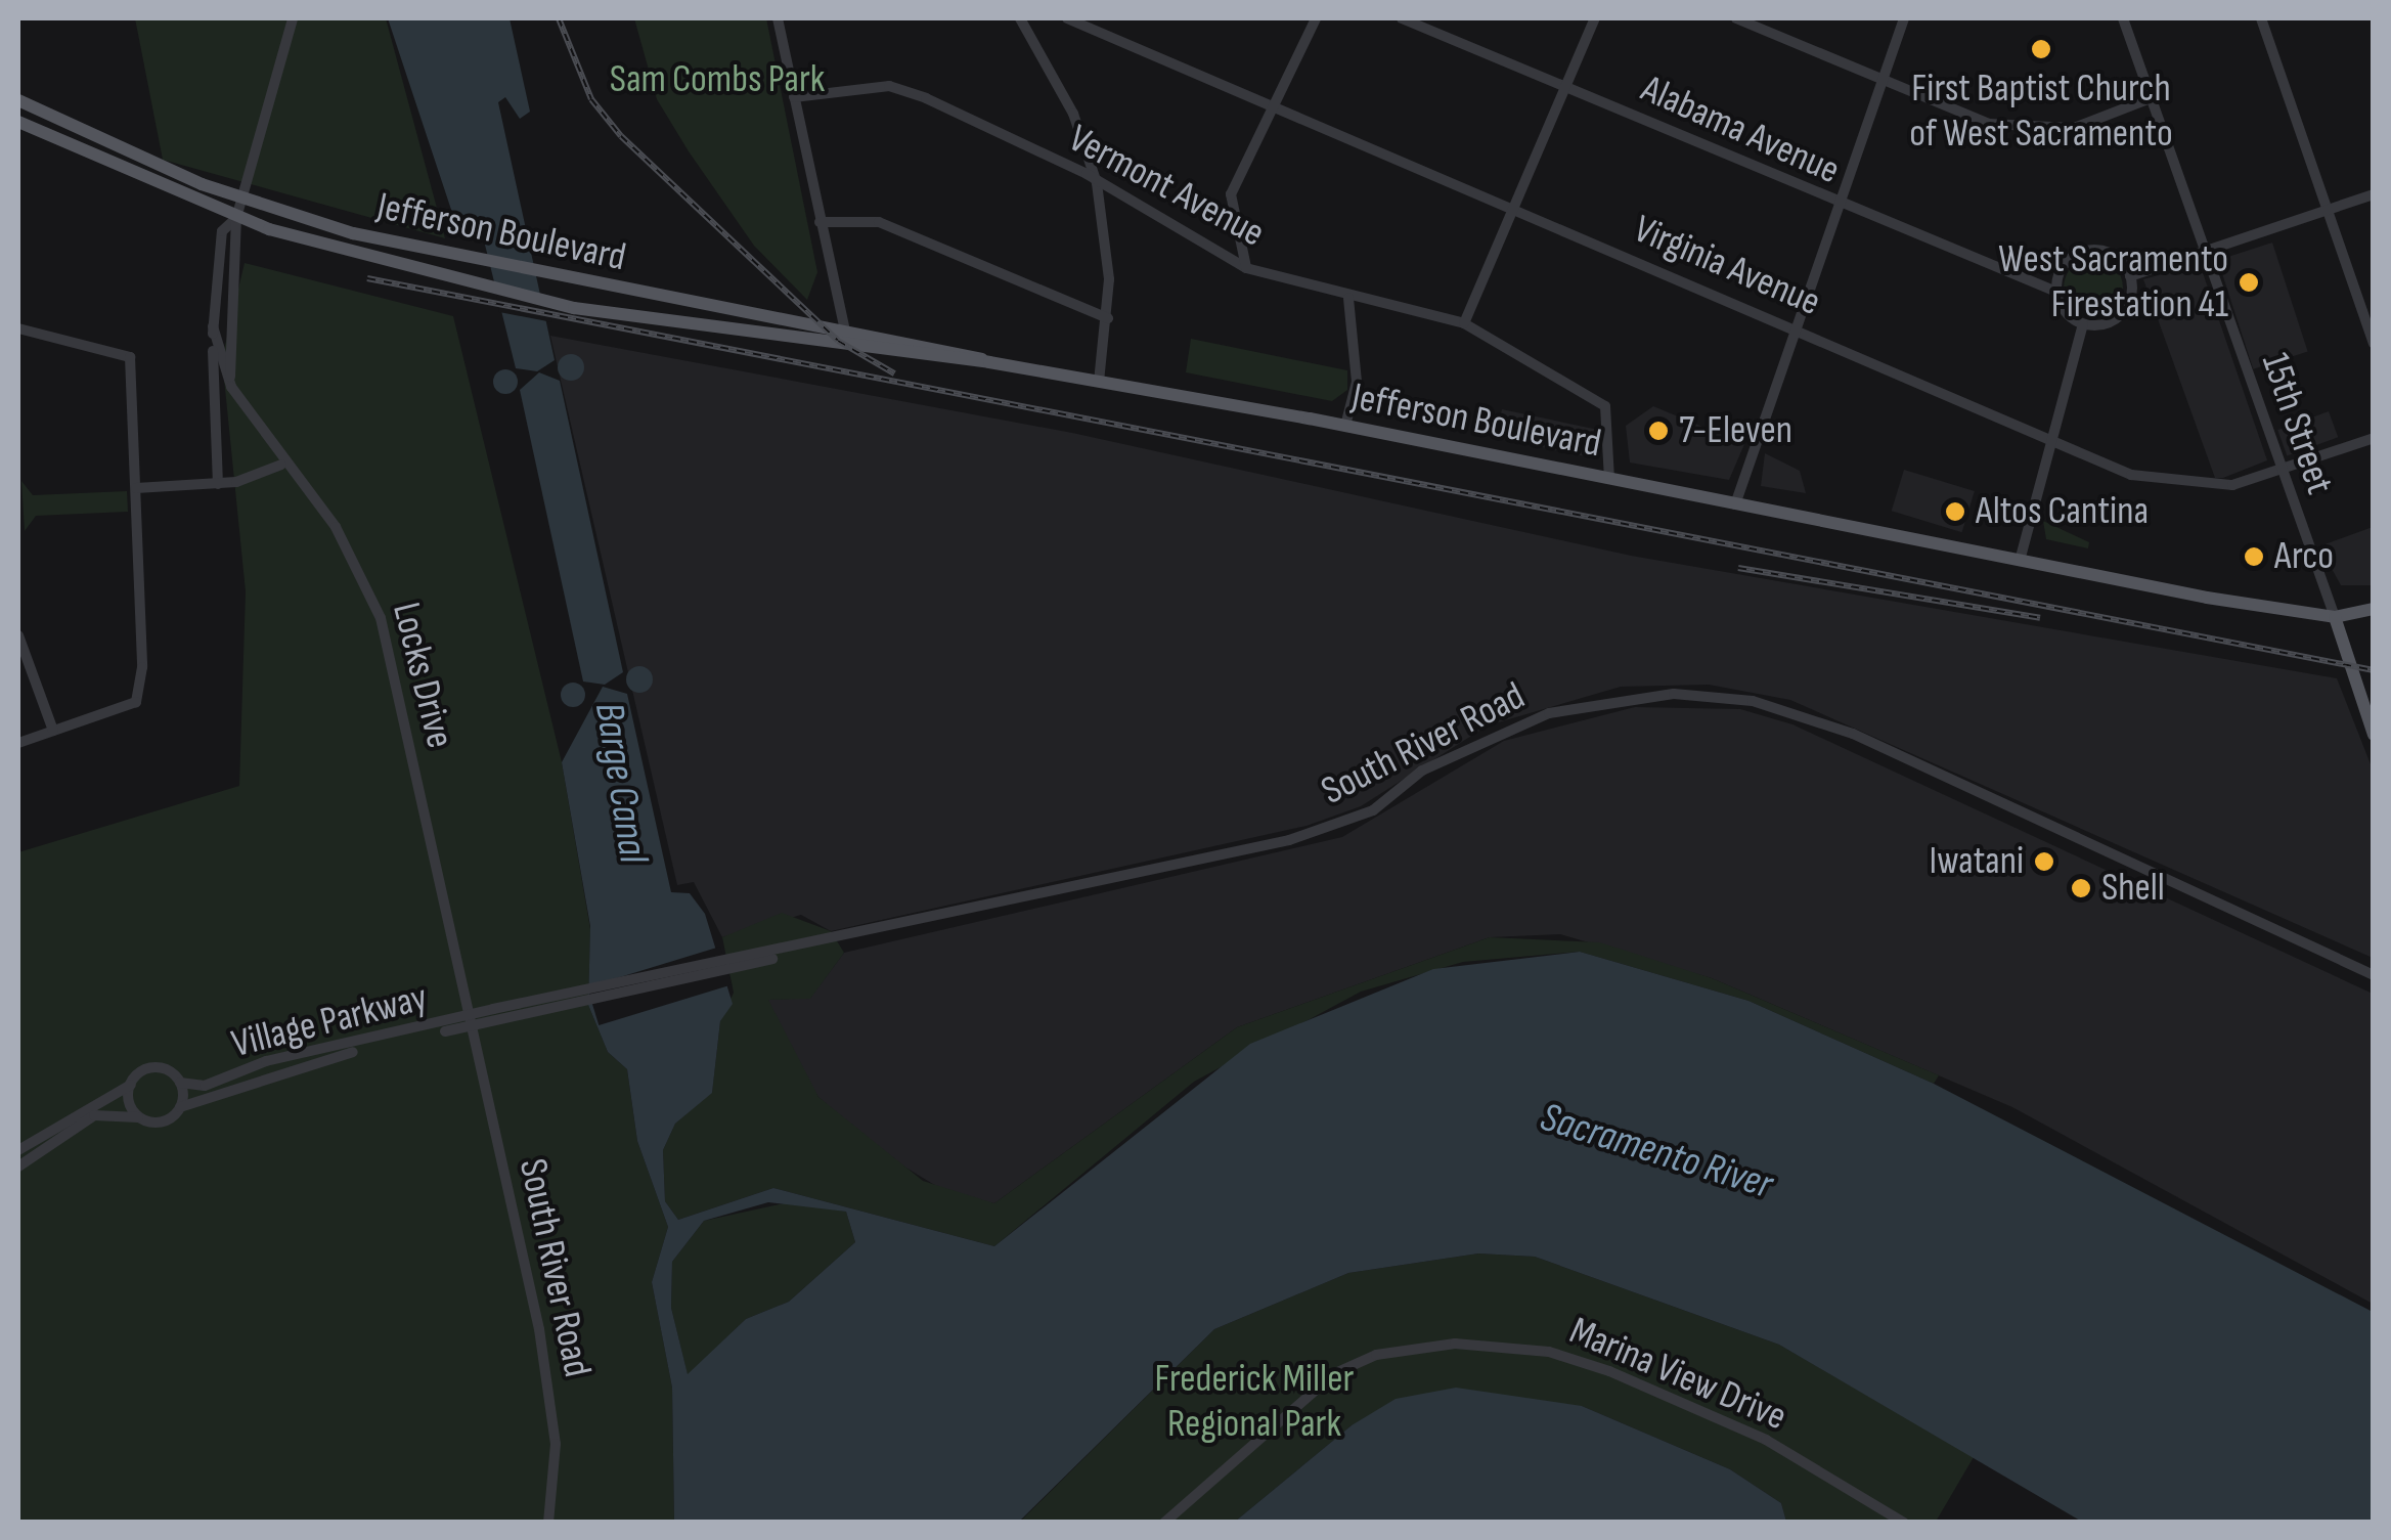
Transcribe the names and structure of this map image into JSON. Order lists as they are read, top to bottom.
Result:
{
  "streets": {
    "main road": ["Jefferson Boulevard", "15th Street"],
    "street": [
      "Alabama Avenue",
      "Vermont Avenue",
      "Virginia Avenue",
      "Locks Drive",
      "South River Road",
      "Village Parkway",
      "Marina View Drive"
    ]
  },
  "crossings": [
    ["Vermont Avenue", "Jefferson Boulevard"],
    ["Jefferson Boulevard", "15th Street"],
    ["Virginia Avenue", "15th Street"],
    ["Locks Drive", "South River Road"],
    ["Locks Drive", "Village Parkway"],
    ["South River Road", "Village Parkway"]
  ],
  "water": ["Barge Canal", "Sacramento River"],
  "parks": ["Sam Combs Park", "Frederick Miller Regional Park"],
  "places": [
    "First Baptist Church of West Sacramento",
    "West Sacramento Firestation 41",
    "7-Eleven",
    "Altos Cantina",
    "Arco",
    "Iwatani",
    "Shell"
  ]
}
